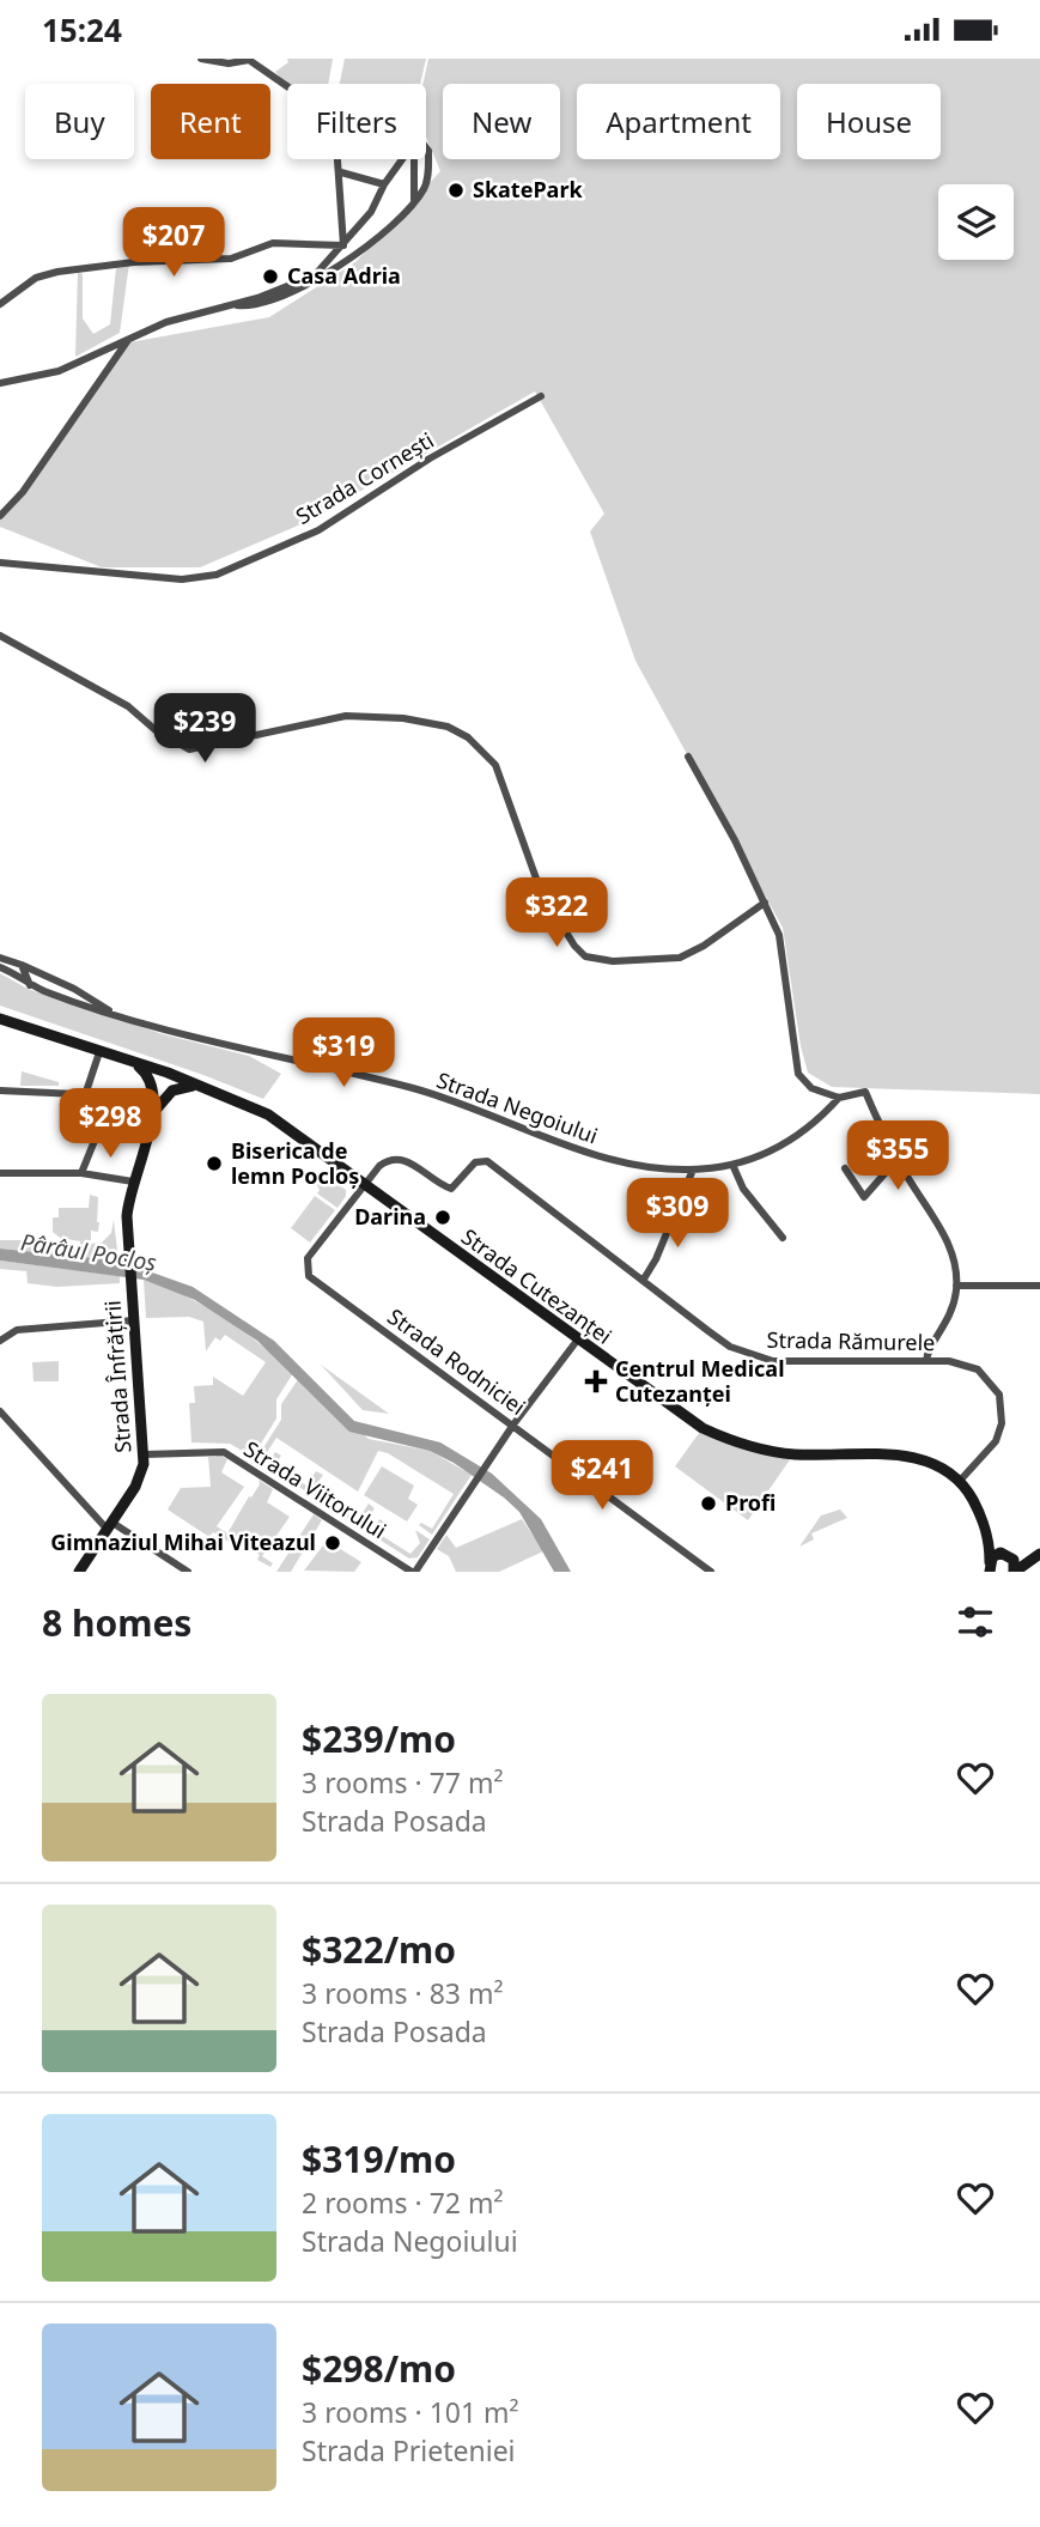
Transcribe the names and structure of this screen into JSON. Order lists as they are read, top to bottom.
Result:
{
  "streets": {
    "street": [
      "Strada Cornești",
      "Strada Negoiului",
      "Strada Cutezanței",
      "Strada Rămurele",
      "Strada Rodniciei",
      "Strada Înfrățirii",
      "Strada Viitorului"
    ]
  },
  "crossings": [
    ["Strada Cutezanței", "Strada Rămurele"],
    ["Strada Cutezanței", "Strada Rodniciei"],
    ["Strada Cutezanței", "Strada Înfrățirii"],
    ["Strada Rămurele", "Strada Rodniciei"],
    ["Strada Înfrățirii", "Strada Viitorului"]
  ],
  "water": ["Pârâul Pocloș"],
  "places": {
    "other": [
      "SkatePark",
      "Casa Adria",
      "Biserica de lemn Pocloș",
      "Darina",
      "Profi",
      "Gimnaziul Mihai Viteazul"
    ],
    "health": ["Centrul Medical Cutezanței"]
  },
  "page": {
    "status": "15:24",
    "chip": [
      "Buy",
      "Rent",
      "Filters",
      "New",
      "Apartment",
      "House"
    ],
    "price": [
      "$207",
      "$239",
      "$322",
      "$319",
      "$298",
      "$355",
      "$309",
      "$241"
    ],
    "heading": "8 homes",
    "list": [
      {
        "name": "$239/mo",
        "note": "3 rooms · 77 m² · Strada Posada"
      },
      {
        "name": "$322/mo",
        "note": "3 rooms · 83 m² · Strada Posada"
      },
      {
        "name": "$319/mo",
        "note": "2 rooms · 72 m² · Strada Negoiului"
      },
      {
        "name": "$298/mo",
        "note": "3 rooms · 101 m² · Strada Prieteniei"
      }
    ]
  }
}
